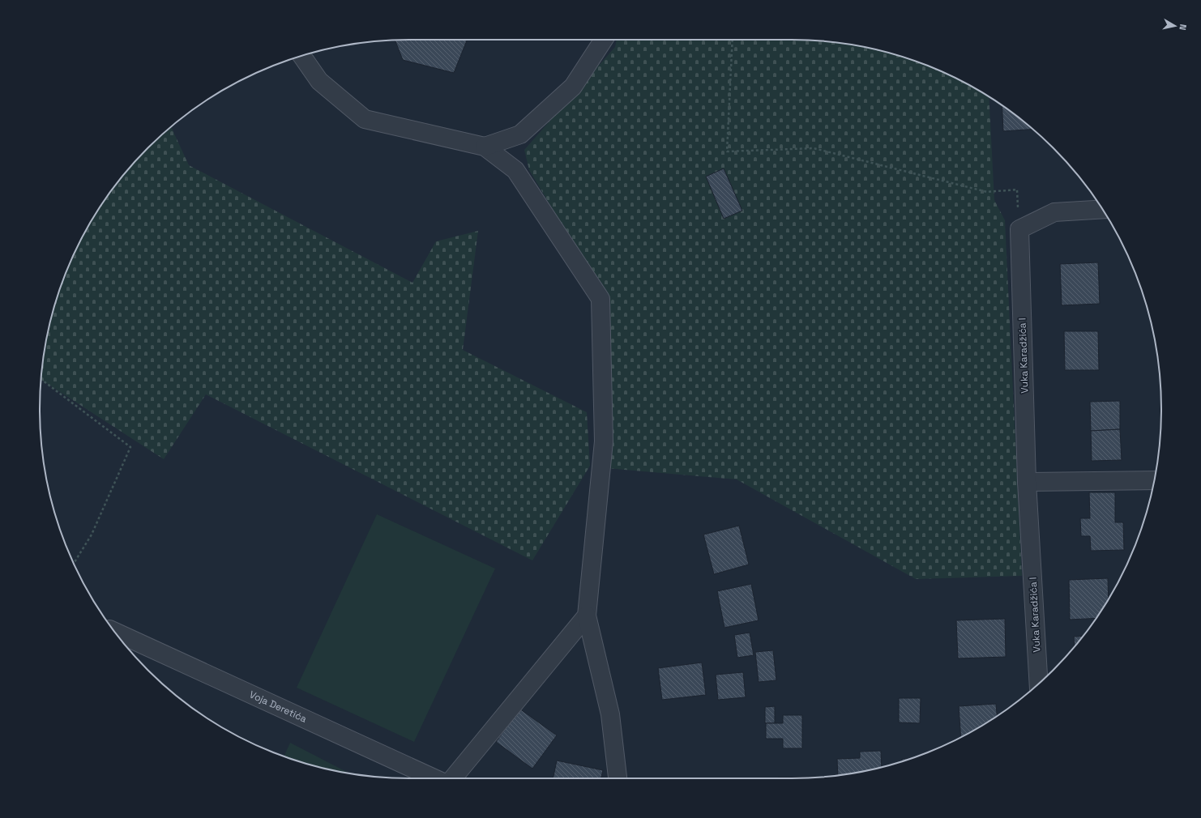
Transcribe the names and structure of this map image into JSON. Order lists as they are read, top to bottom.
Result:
{
  "streets": {
    "street": ["Vuka Karadžića I", "Voja Deretića"]
  },
  "north": "right"
}
